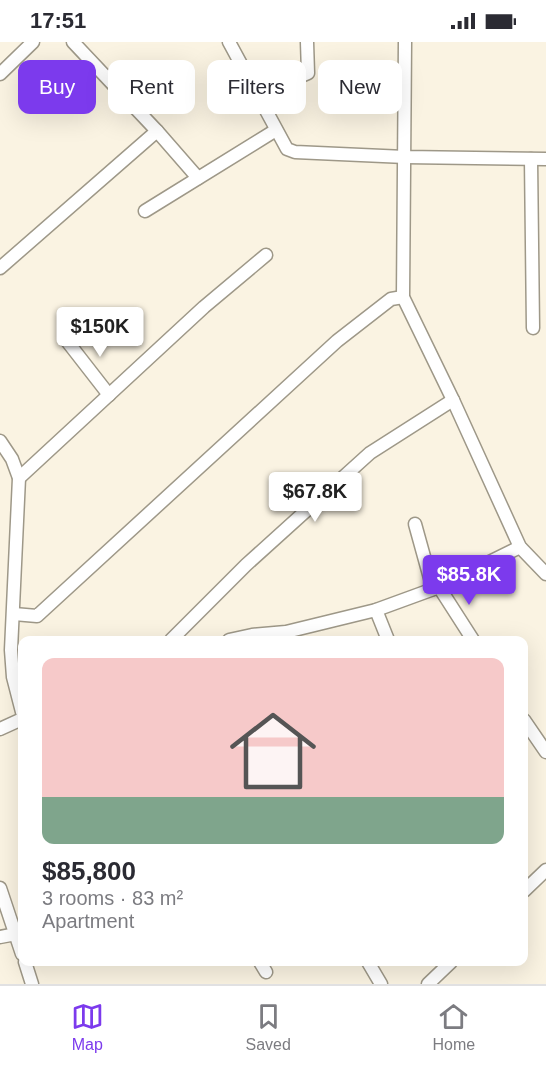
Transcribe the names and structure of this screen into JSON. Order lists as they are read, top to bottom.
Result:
{
  "page": {
    "status": "17:51",
    "chip": [
      "Buy",
      "Rent",
      "Filters",
      "New"
    ],
    "price": ["$150K", "$67.8K", "$85.8K"],
    "list": [
      {
        "name": "$85,800",
        "note": "3 rooms · 83 m² · Apartment"
      }
    ],
    "tabs": ["Map", "Saved", "Home"]
  }
}
